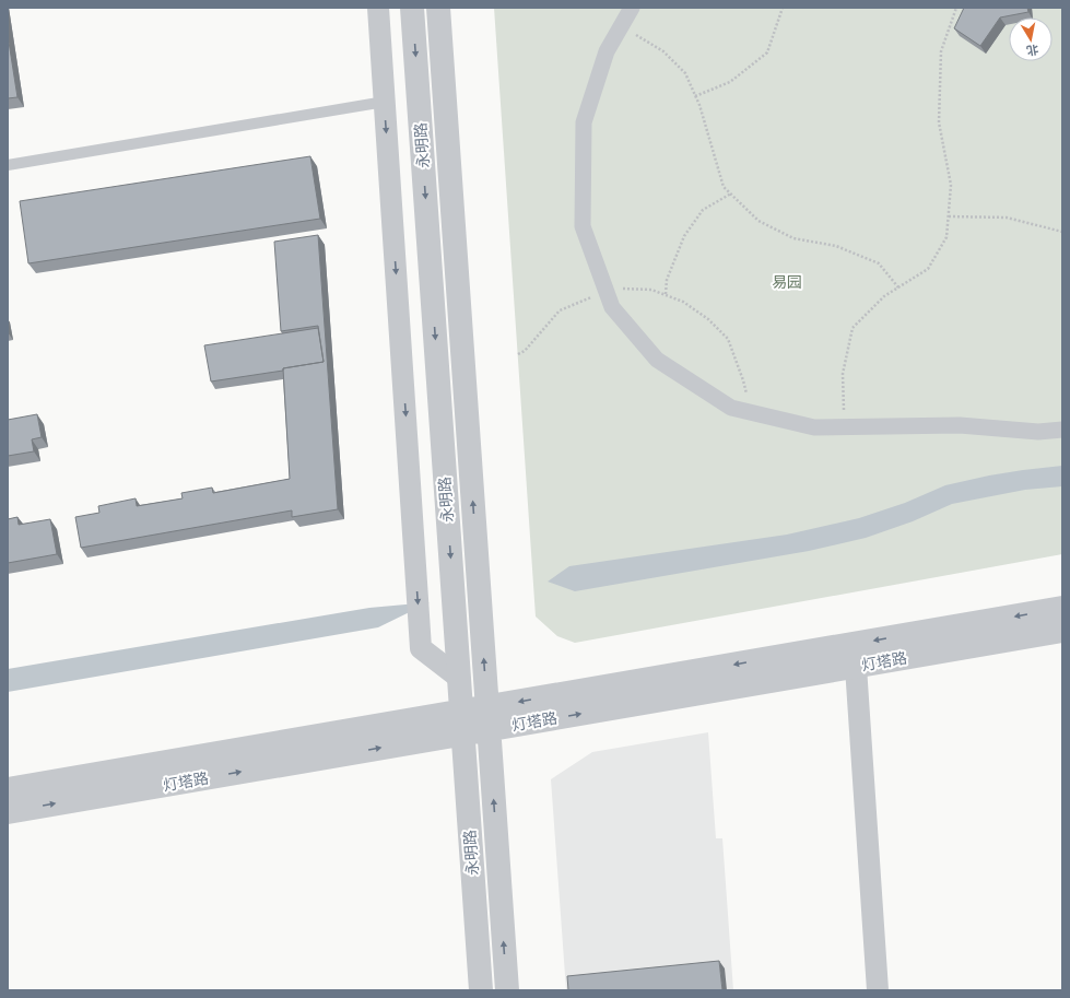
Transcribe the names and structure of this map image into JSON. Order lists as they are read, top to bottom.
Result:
{
  "streets": {
    "street": ["永明路", "灯塔路"]
  },
  "crossings": [
    ["永明路", "灯塔路"]
  ],
  "parks": ["易园"],
  "north": "bottom"
}
